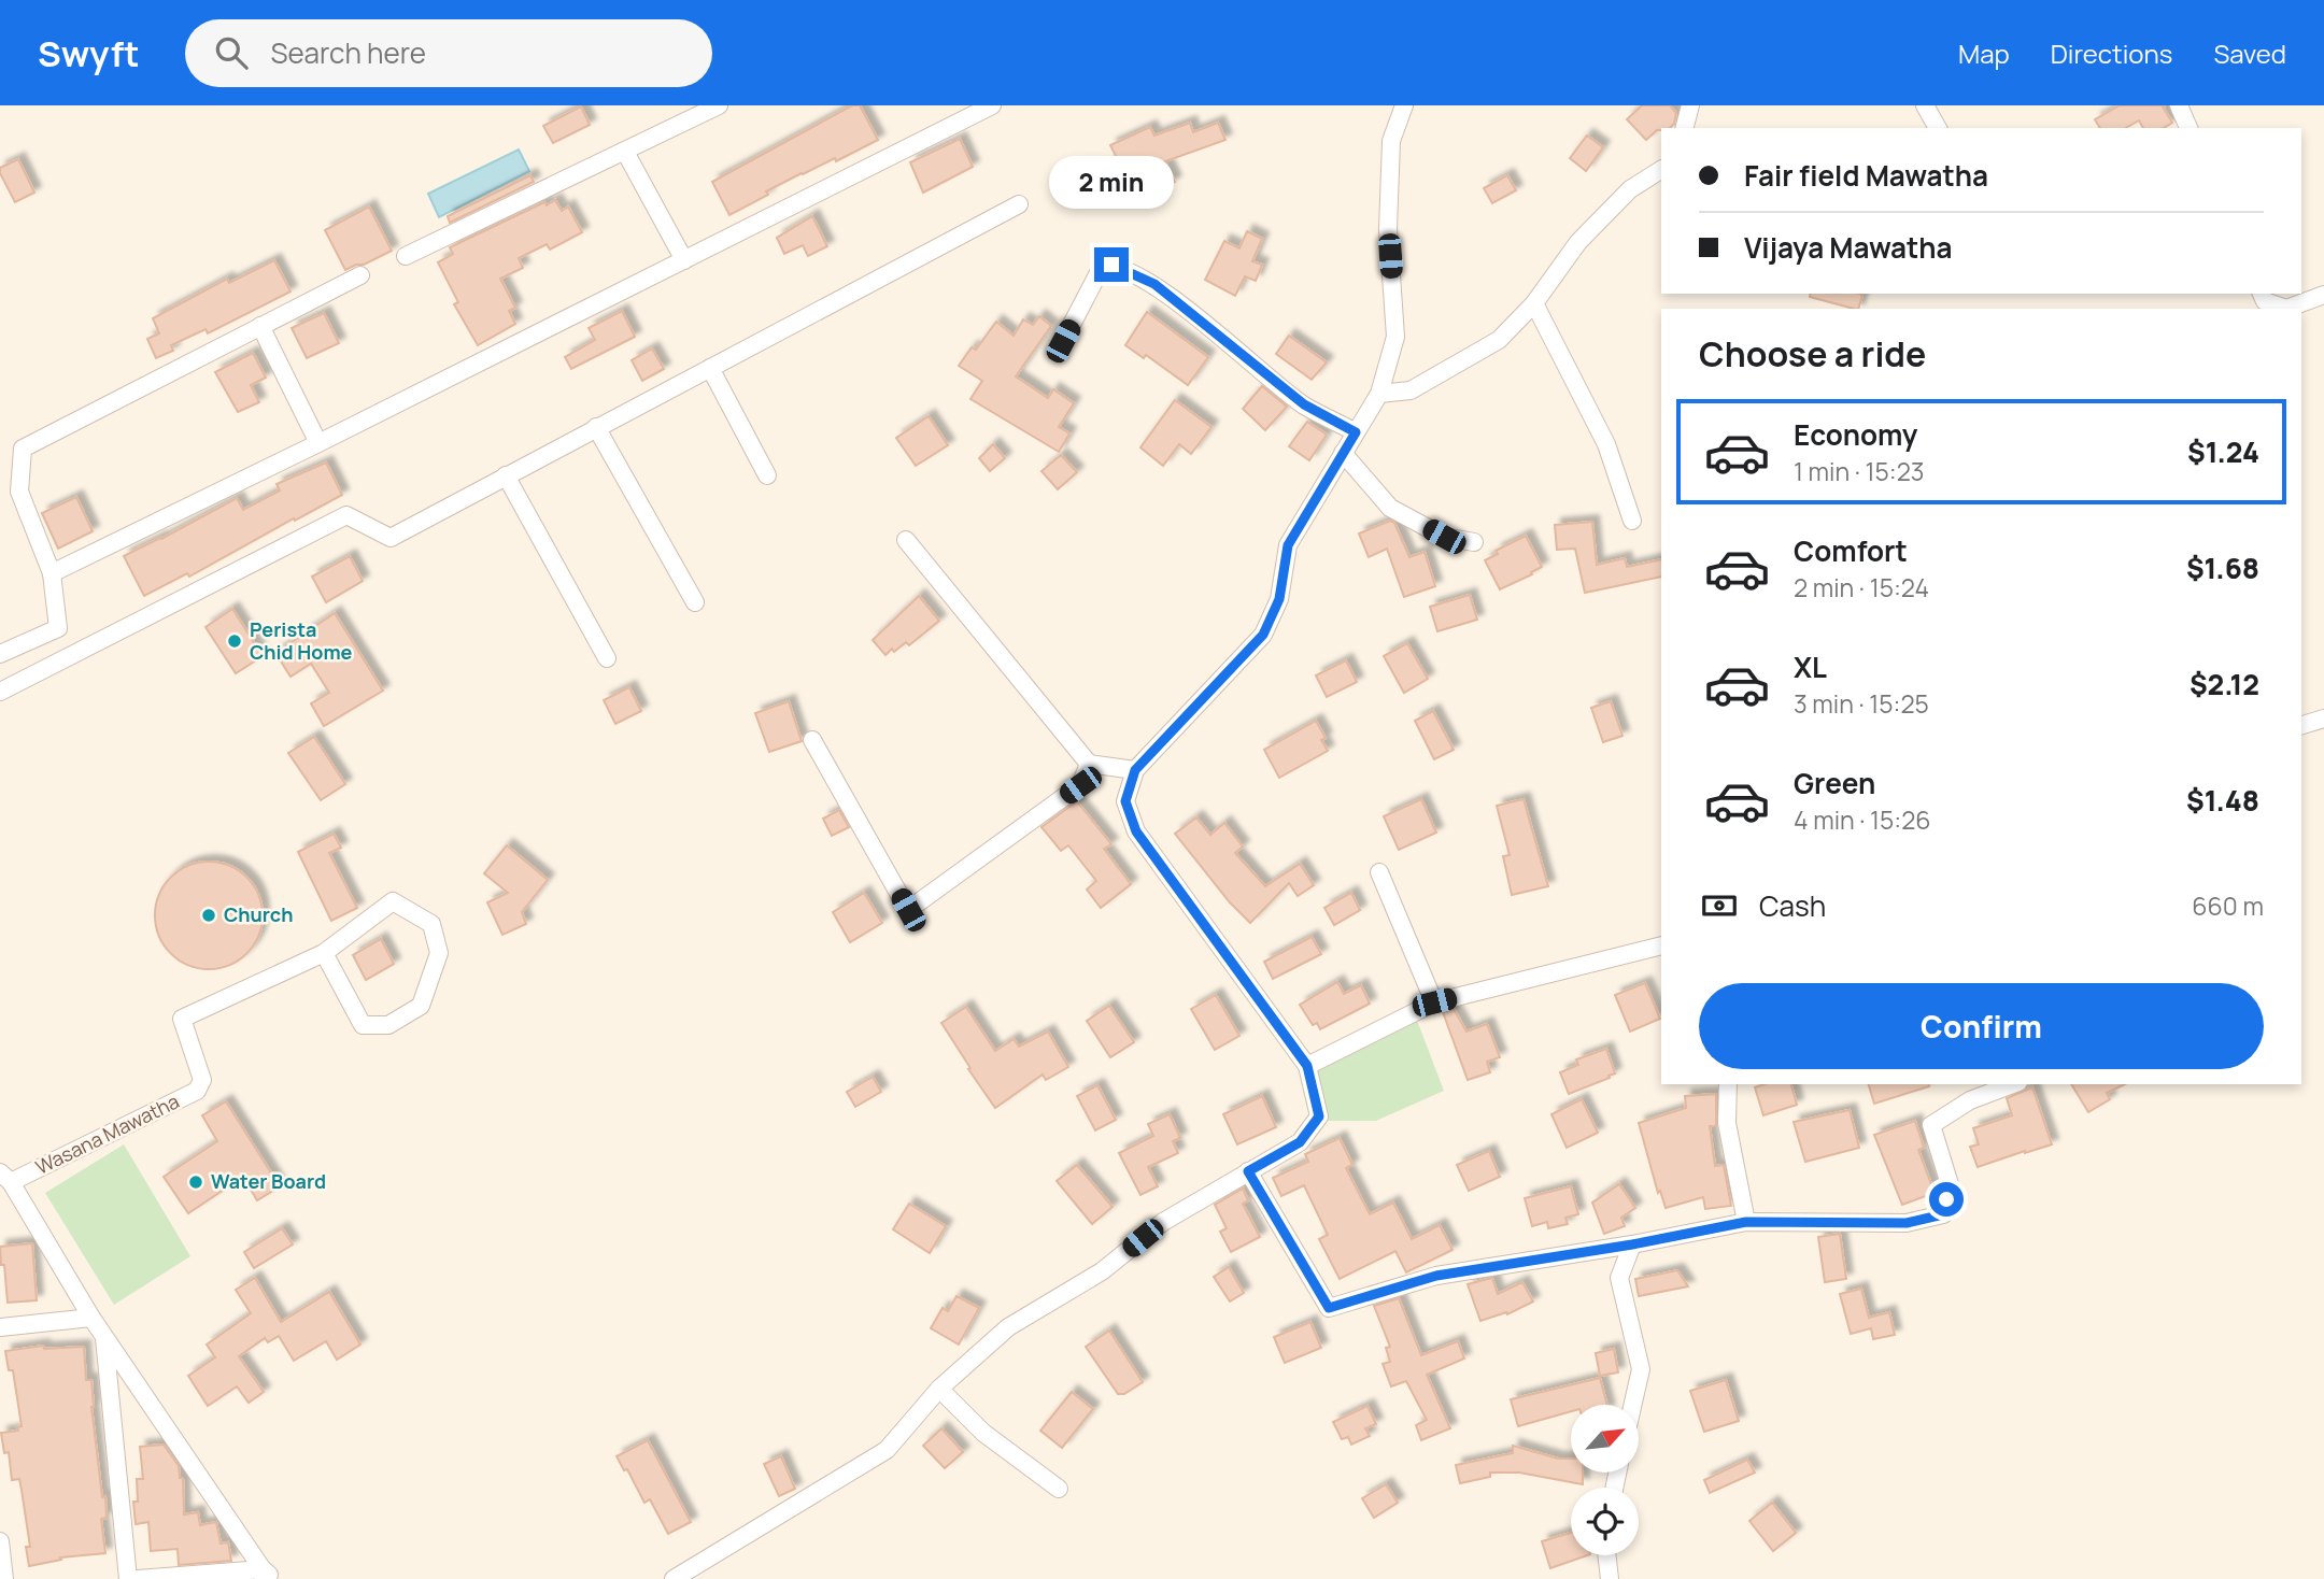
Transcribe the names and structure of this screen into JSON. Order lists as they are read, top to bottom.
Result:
{
  "streets": {
    "street": ["Wasana Mawatha"]
  },
  "places": ["Perista Chid Home", "Church", "Water Board"],
  "north": "top right",
  "page": {
    "header": "Swyft",
    "search": "Search here",
    "nav": ["Map", "Directions", "Saved"],
    "banner": ["Fair field Mawatha", "Vijaya Mawatha"],
    "bubble": "2 min",
    "heading": "Choose a ride",
    "list": [
      {
        "name": "Economy",
        "note": "1 min · 15:23",
        "value": "$1.24"
      },
      {
        "name": "Comfort",
        "note": "2 min · 15:24",
        "value": "$1.68"
      },
      {
        "name": "XL",
        "note": "3 min · 15:25",
        "value": "$2.12"
      },
      {
        "name": "Green",
        "note": "4 min · 15:26",
        "value": "$1.48"
      }
    ],
    "pay": ["Cash", "660 m"],
    "buttons": "Confirm"
  }
}
